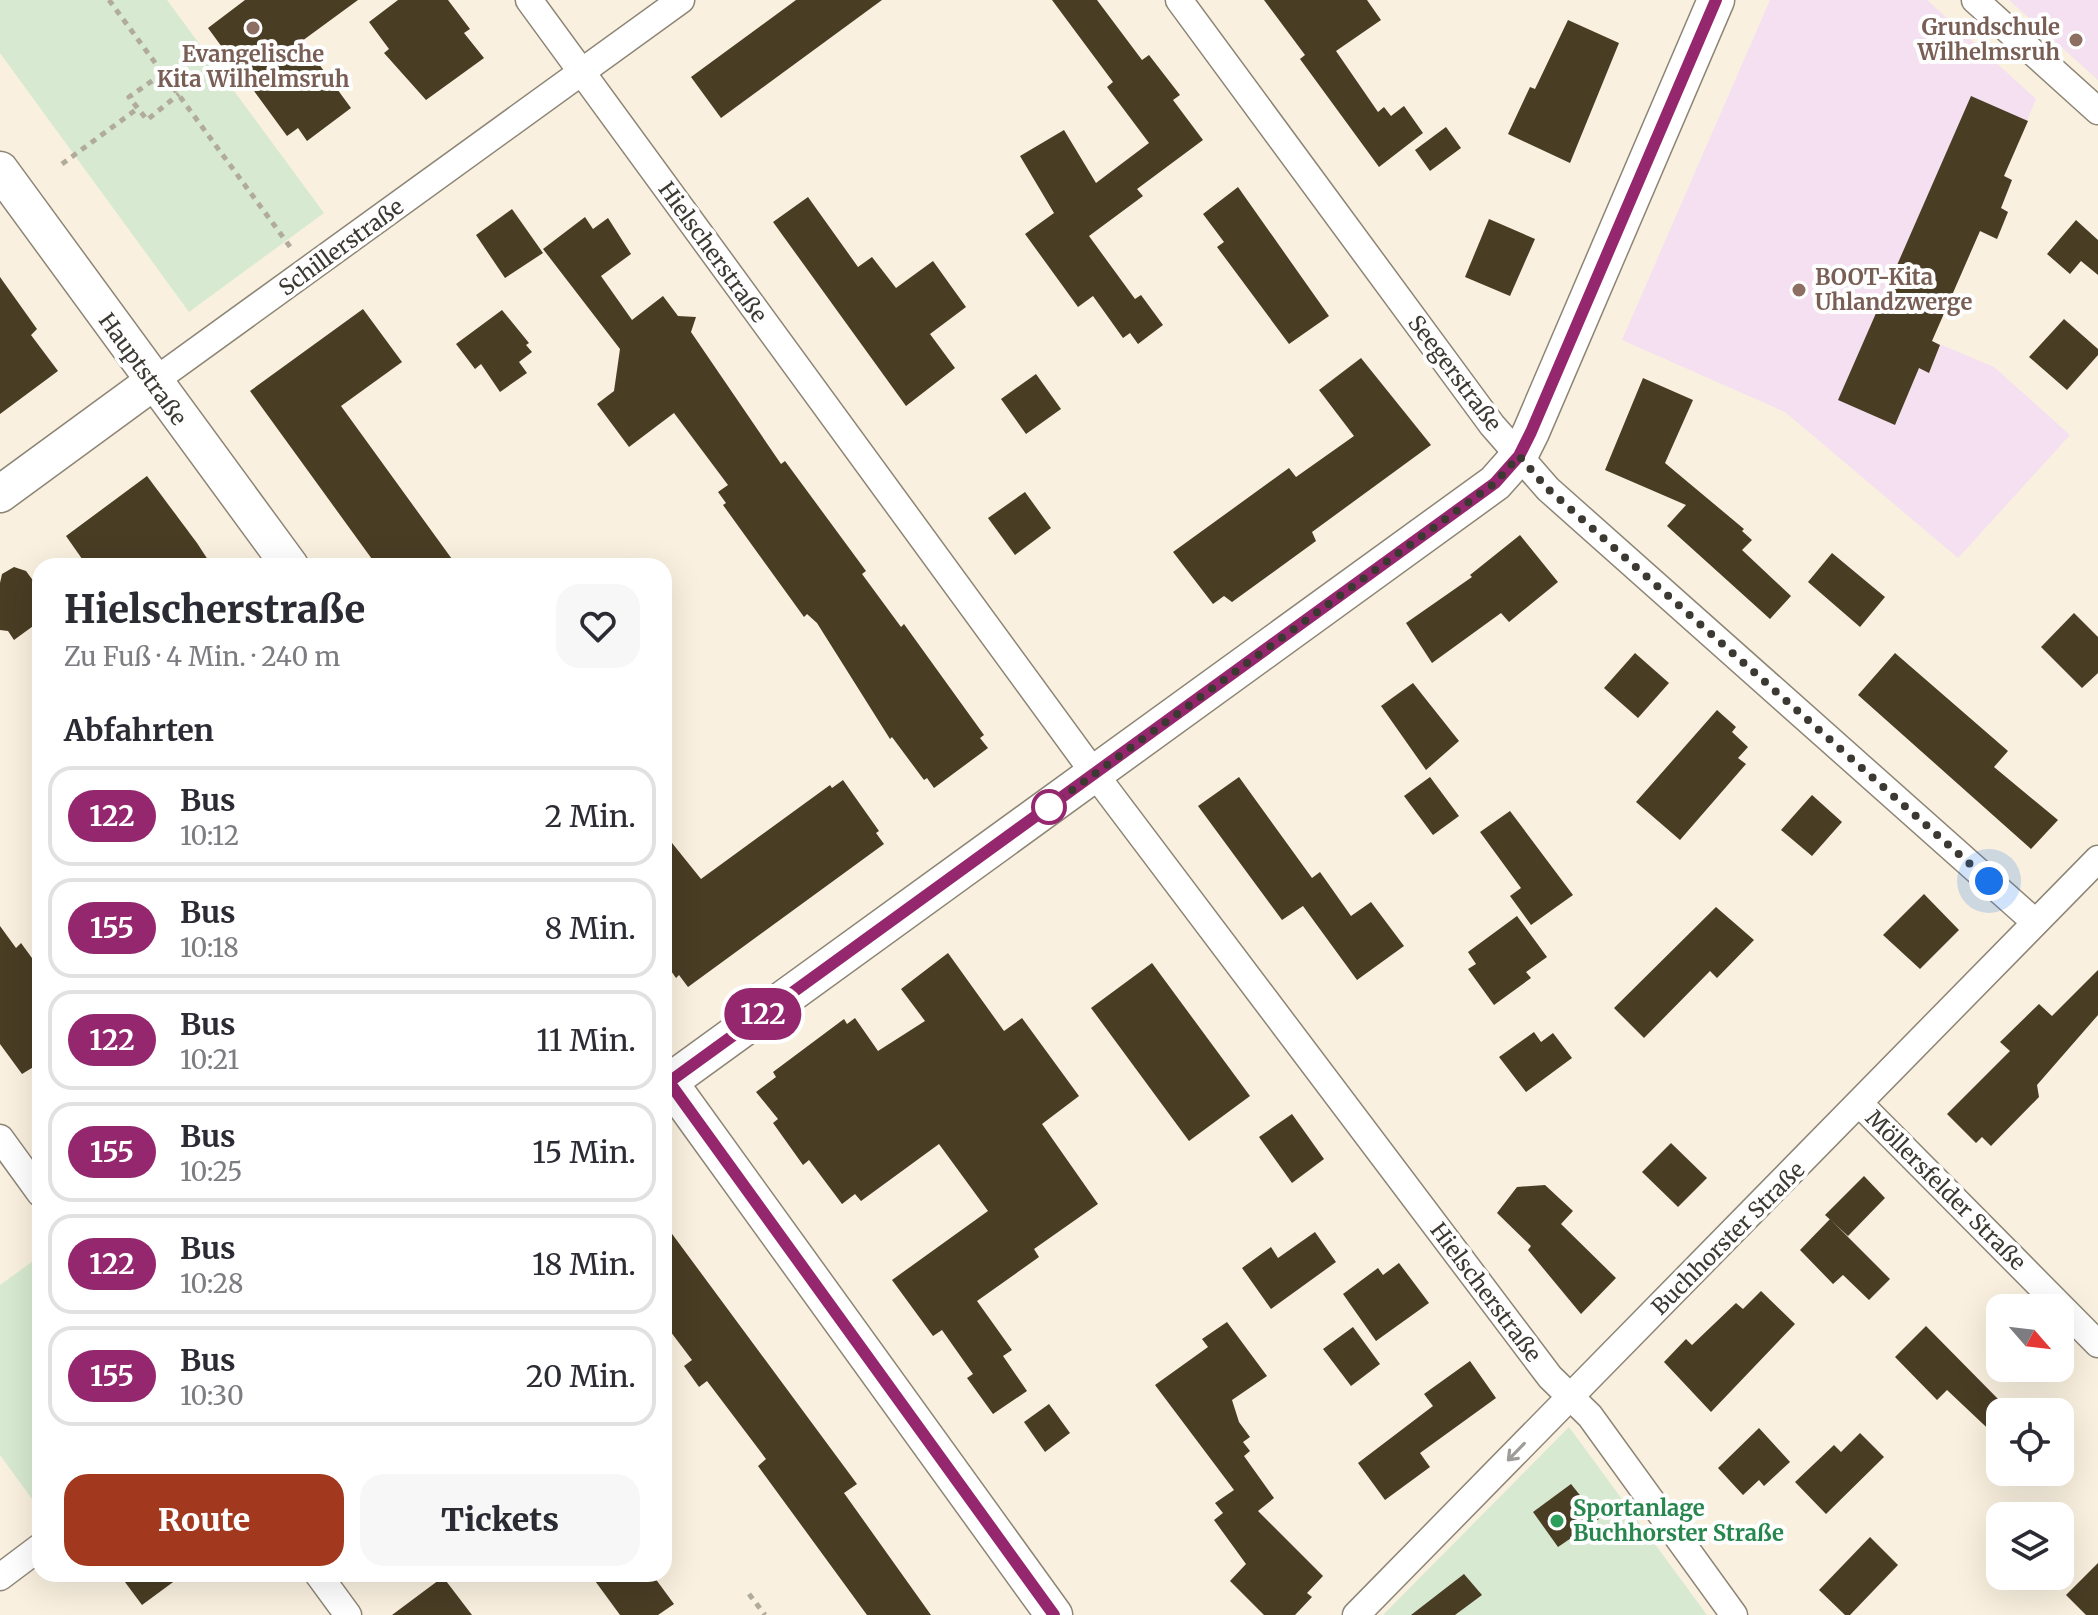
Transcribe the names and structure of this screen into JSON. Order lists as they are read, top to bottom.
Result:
{
  "streets": {
    "street": [
      "Schillerstraße",
      "Hielscherstraße",
      "Hauptstraße",
      "Seegerstraße",
      "Möllersfelder Straße",
      "Buchhorster Straße"
    ]
  },
  "crossings": [
    ["Schillerstraße", "Hielscherstraße"],
    ["Schillerstraße", "Hauptstraße"],
    ["Hielscherstraße", "Buchhorster Straße"],
    ["Seegerstraße", "Buchhorster Straße"],
    ["Möllersfelder Straße", "Buchhorster Straße"]
  ],
  "places": [
    "Evangelische Kita Wilhelmsruh",
    "Grundschule Wilhelmsruh",
    "BOOT-Kita Uhlandzwerge",
    "Sportanlage Buchhorster Straße"
  ],
  "lines": ["bus line 122"],
  "north": "bottom right",
  "page": {
    "on_map": "122",
    "heading": [
      ["Hielscherstraße", "Zu Fuß · 4 Min. · 240 m"],
      "Abfahrten"
    ],
    "list": [
      {
        "mark": "122",
        "name": "Bus",
        "note": "10:12",
        "value": "2 Min."
      },
      {
        "mark": "155",
        "name": "Bus",
        "note": "10:18",
        "value": "8 Min."
      },
      {
        "mark": "122",
        "name": "Bus",
        "note": "10:21",
        "value": "11 Min."
      },
      {
        "mark": "155",
        "name": "Bus",
        "note": "10:25",
        "value": "15 Min."
      },
      {
        "mark": "122",
        "name": "Bus",
        "note": "10:28",
        "value": "18 Min."
      },
      {
        "mark": "155",
        "name": "Bus",
        "note": "10:30",
        "value": "20 Min."
      }
    ],
    "buttons": ["Route", "Tickets"]
  }
}
